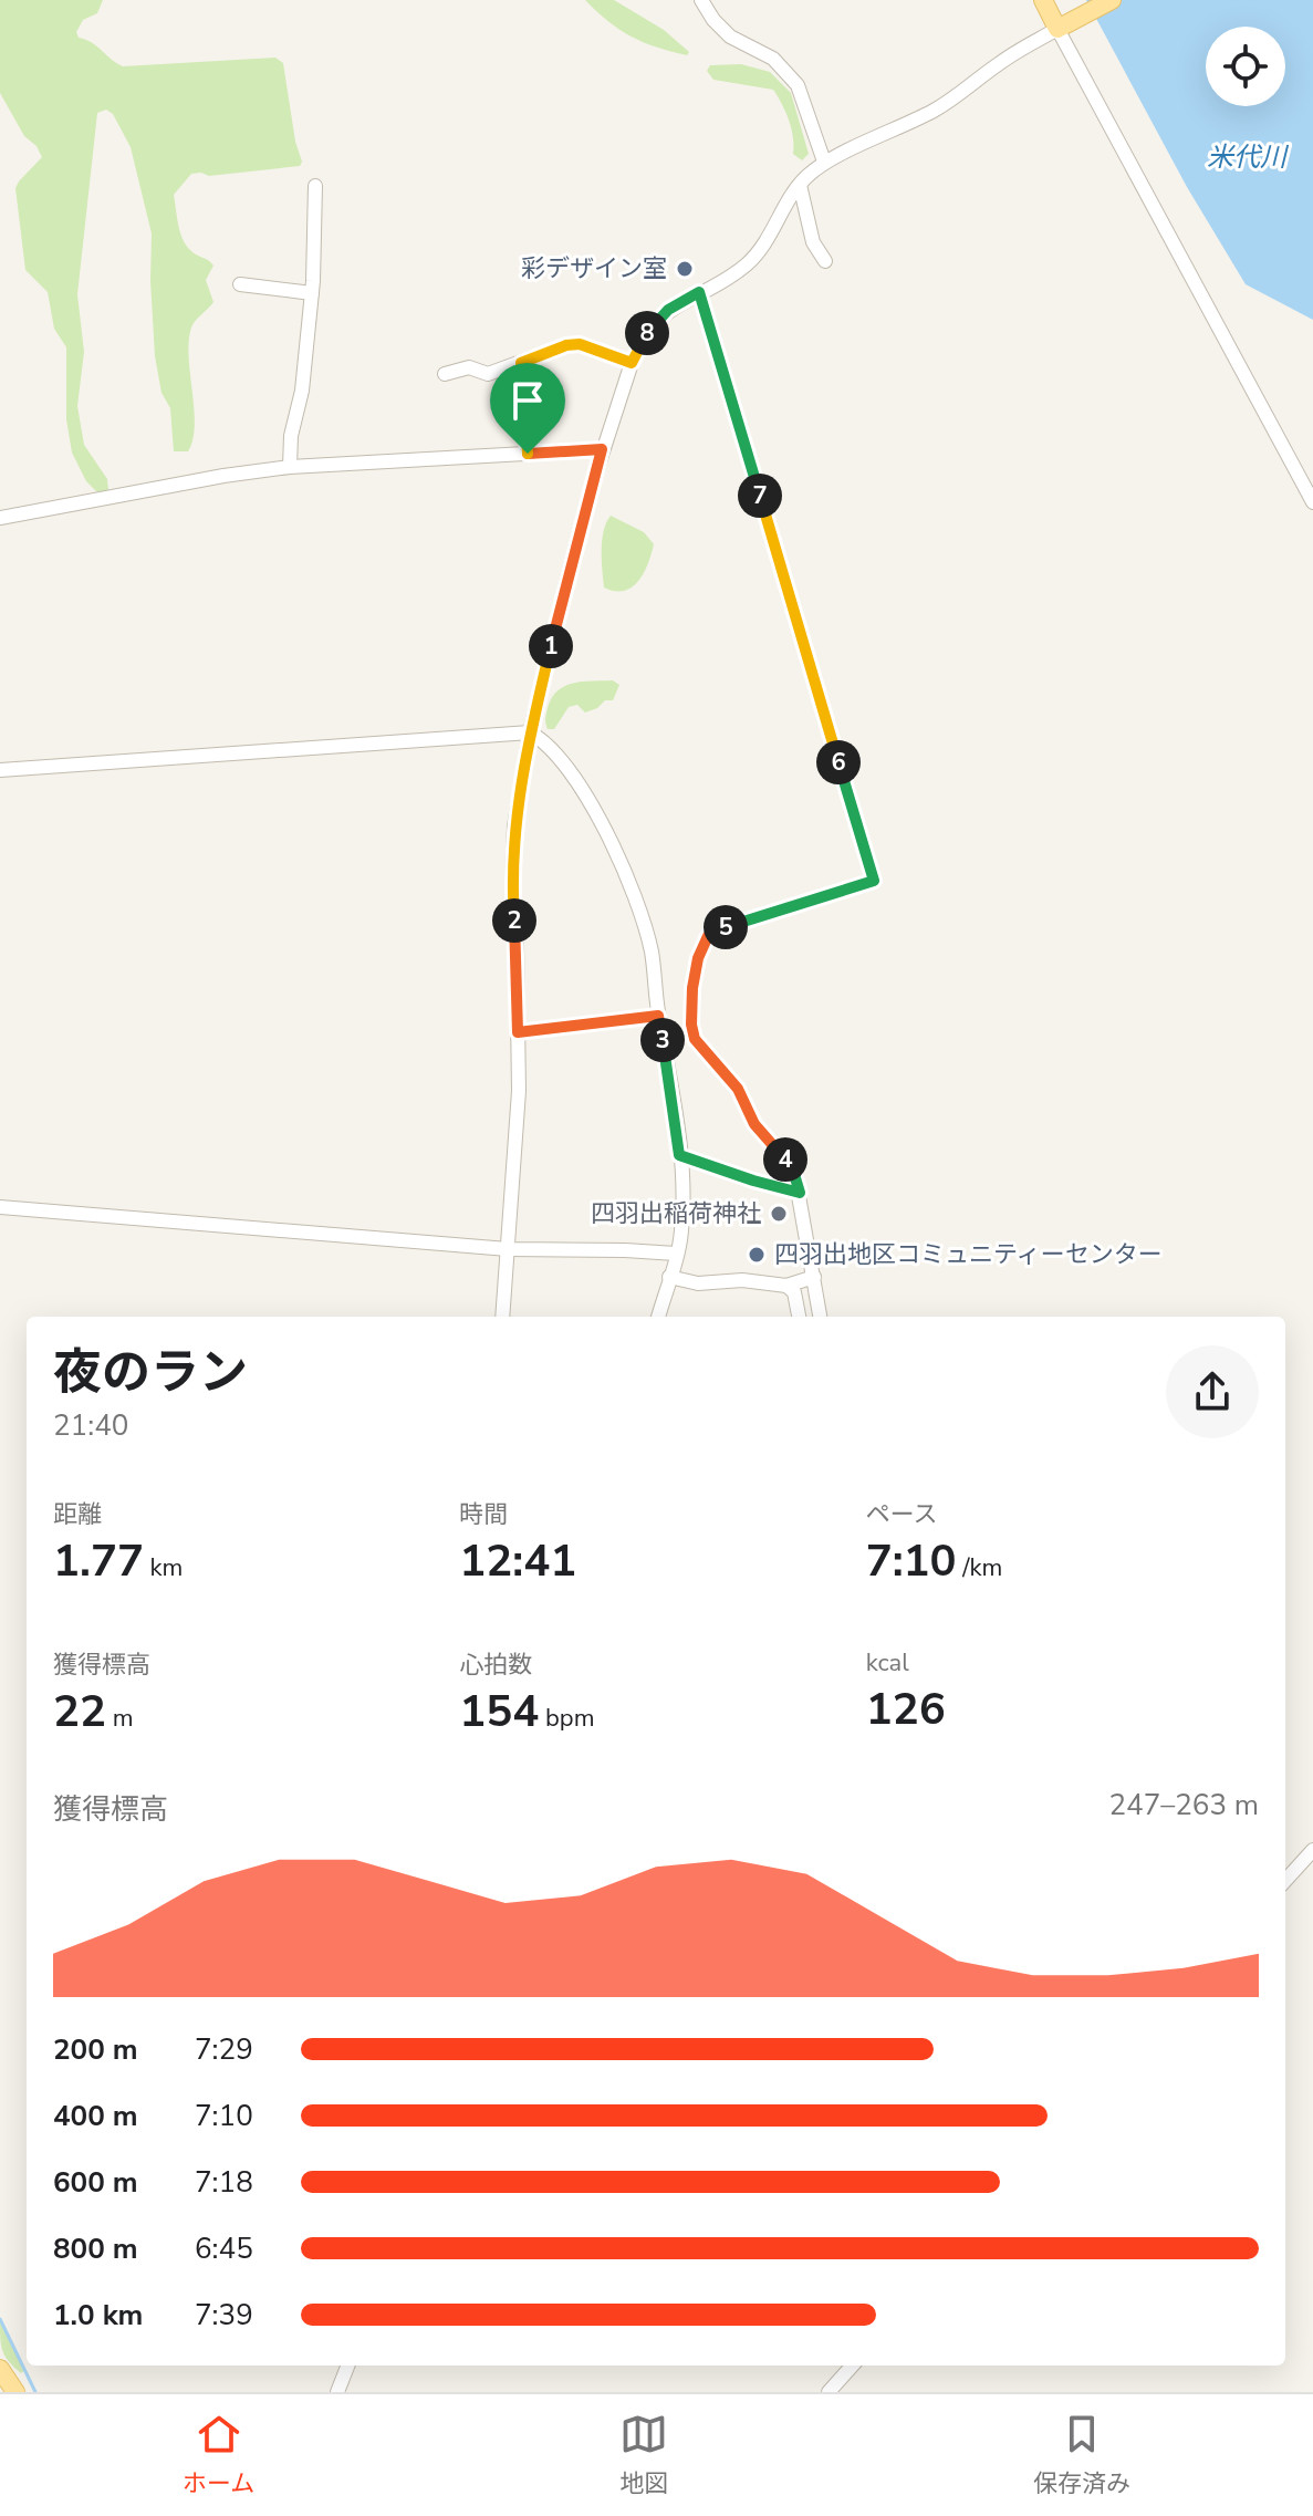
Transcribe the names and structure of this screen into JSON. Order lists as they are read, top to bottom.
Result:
{
  "water": ["米代川"],
  "places": ["彩デザイン室", "四羽出稲荷神社", "四羽出地区コミュニティーセンター"],
  "page": {
    "pins": [
      "8",
      "7",
      "1",
      "6",
      "2",
      "5",
      "3",
      "4"
    ],
    "heading": ["夜のラン", "21:40"],
    "stats": [
      ["距離", "1.77 km"],
      ["時間", "12:41"],
      ["ペース", "7:10 /km"],
      ["獲得標高", "22 m"],
      ["心拍数", "154 bpm"],
      ["kcal", "126"]
    ],
    "chart": ["獲得標高", "247–263 m"],
    "list": [
      {
        "name": "200 m",
        "note": "7:29"
      },
      {
        "name": "400 m",
        "note": "7:10"
      },
      {
        "name": "600 m",
        "note": "7:18"
      },
      {
        "name": "800 m",
        "note": "6:45"
      },
      {
        "name": "1.0 km",
        "note": "7:39"
      }
    ],
    "tabs": ["ホーム", "地図", "保存済み"]
  }
}
